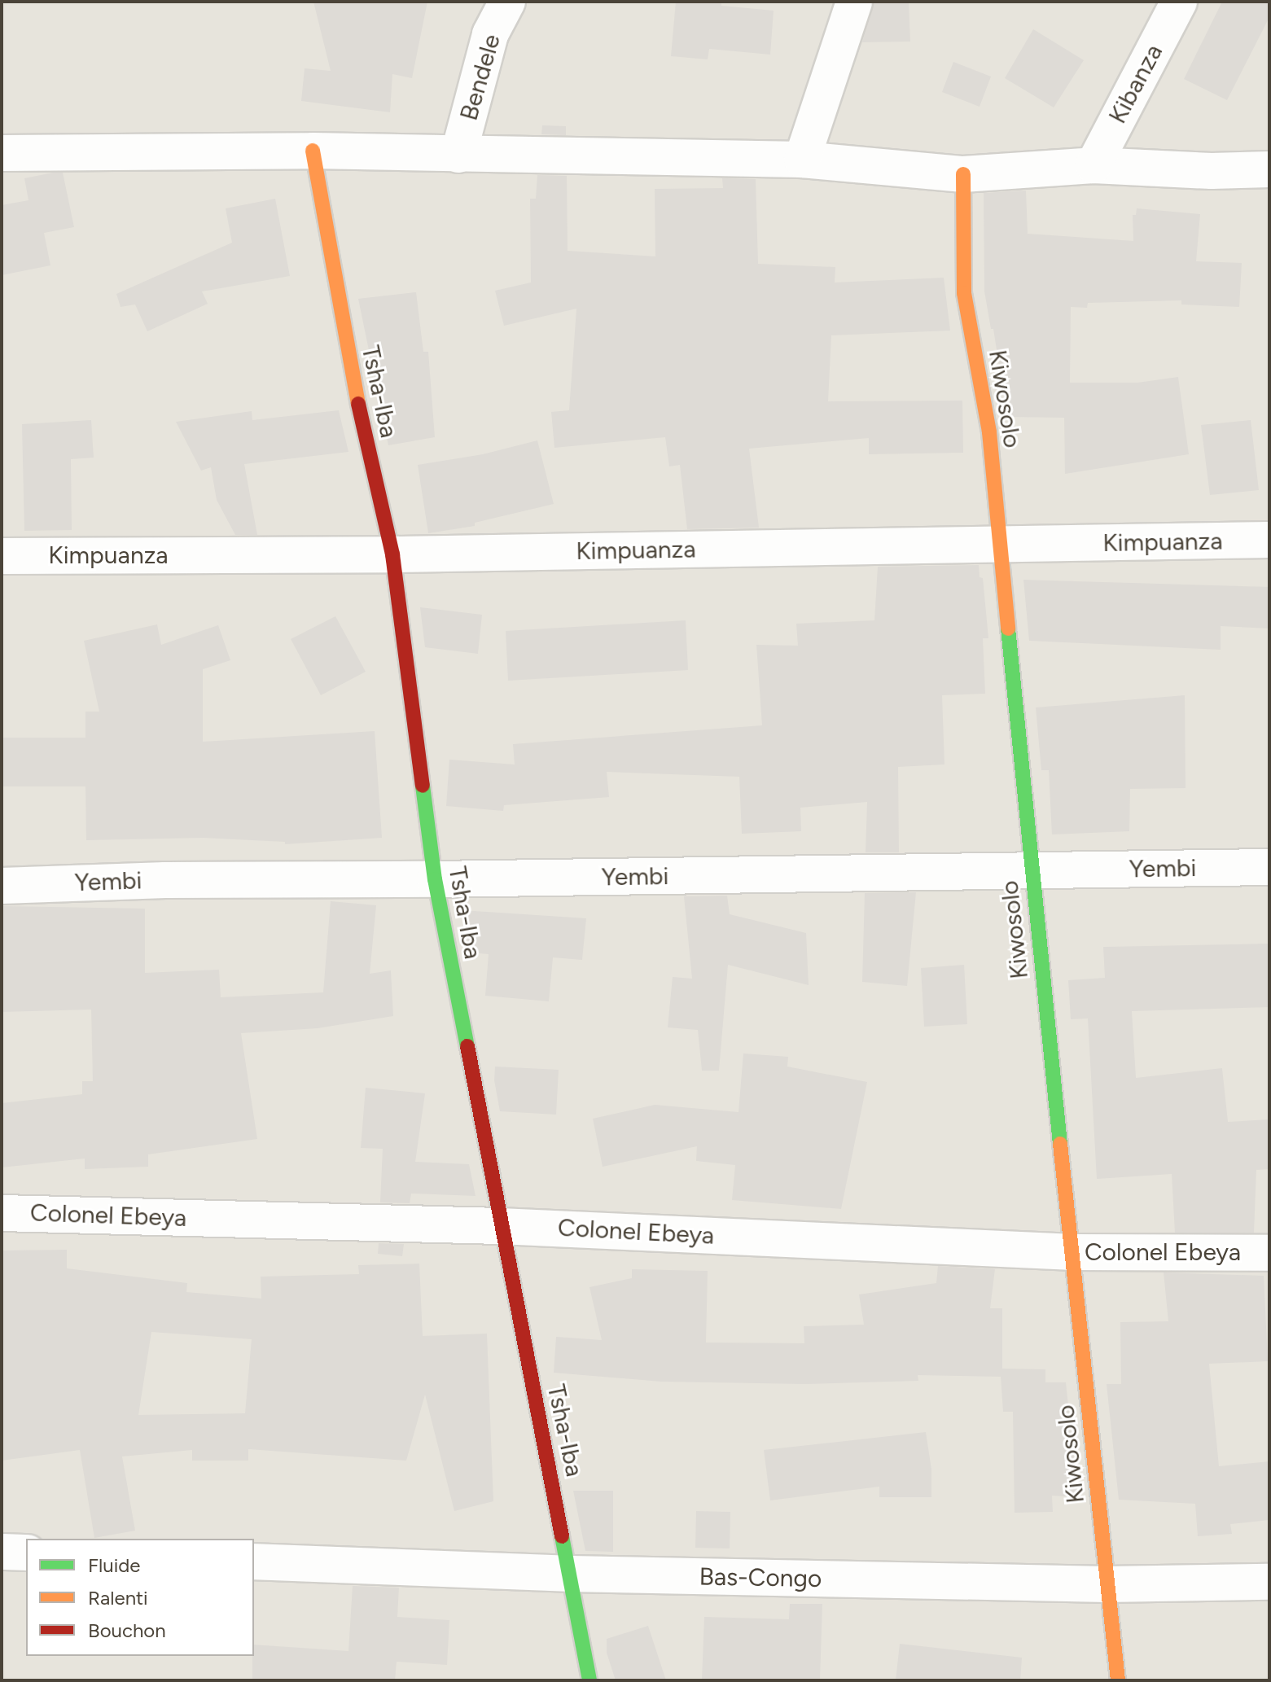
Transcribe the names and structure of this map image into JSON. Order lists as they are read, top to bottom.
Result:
{
  "streets": {
    "street": [
      "Bendele",
      "Kibanza",
      "Tsha-Iba",
      "Kiwosolo",
      "Kimpuanza",
      "Yembi",
      "Colonel Ebeya",
      "Bas-Congo"
    ]
  },
  "crossings": [
    ["Tsha-Iba", "Kimpuanza"],
    ["Tsha-Iba", "Yembi"],
    ["Tsha-Iba", "Colonel Ebeya"],
    ["Tsha-Iba", "Bas-Congo"],
    ["Kiwosolo", "Kimpuanza"],
    ["Kiwosolo", "Yembi"],
    ["Kiwosolo", "Colonel Ebeya"],
    ["Kiwosolo", "Bas-Congo"]
  ],
  "legend": ["Fluide", "Ralenti", "Bouchon"]
}
